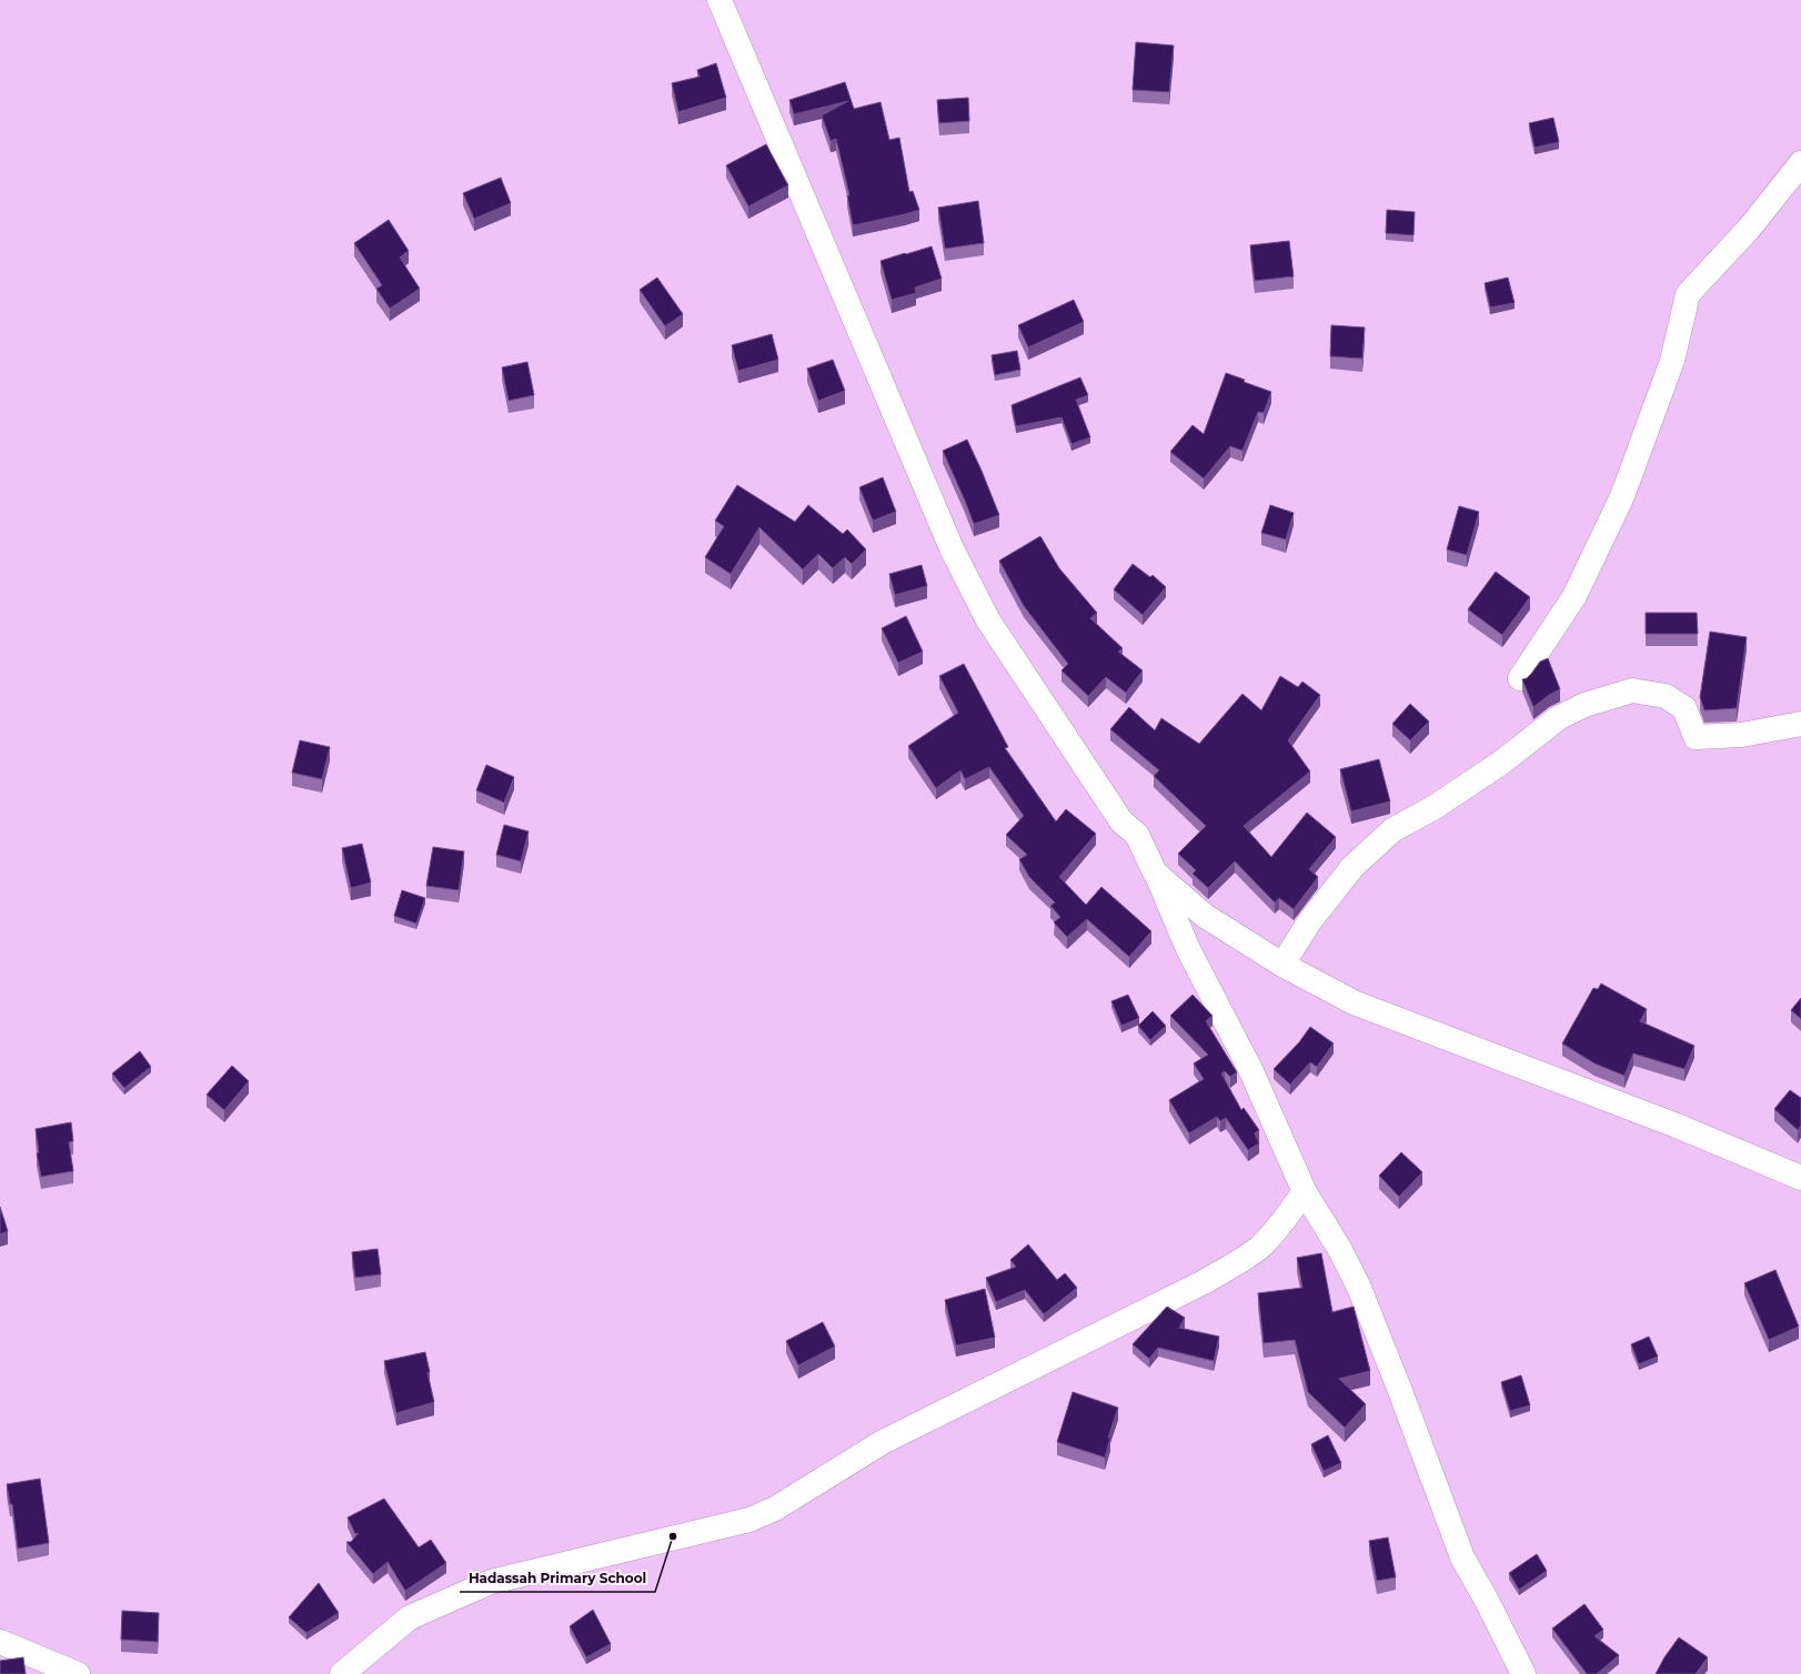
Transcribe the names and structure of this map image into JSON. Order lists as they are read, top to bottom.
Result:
{
  "places": ["Hadassah Primary School"]
}
